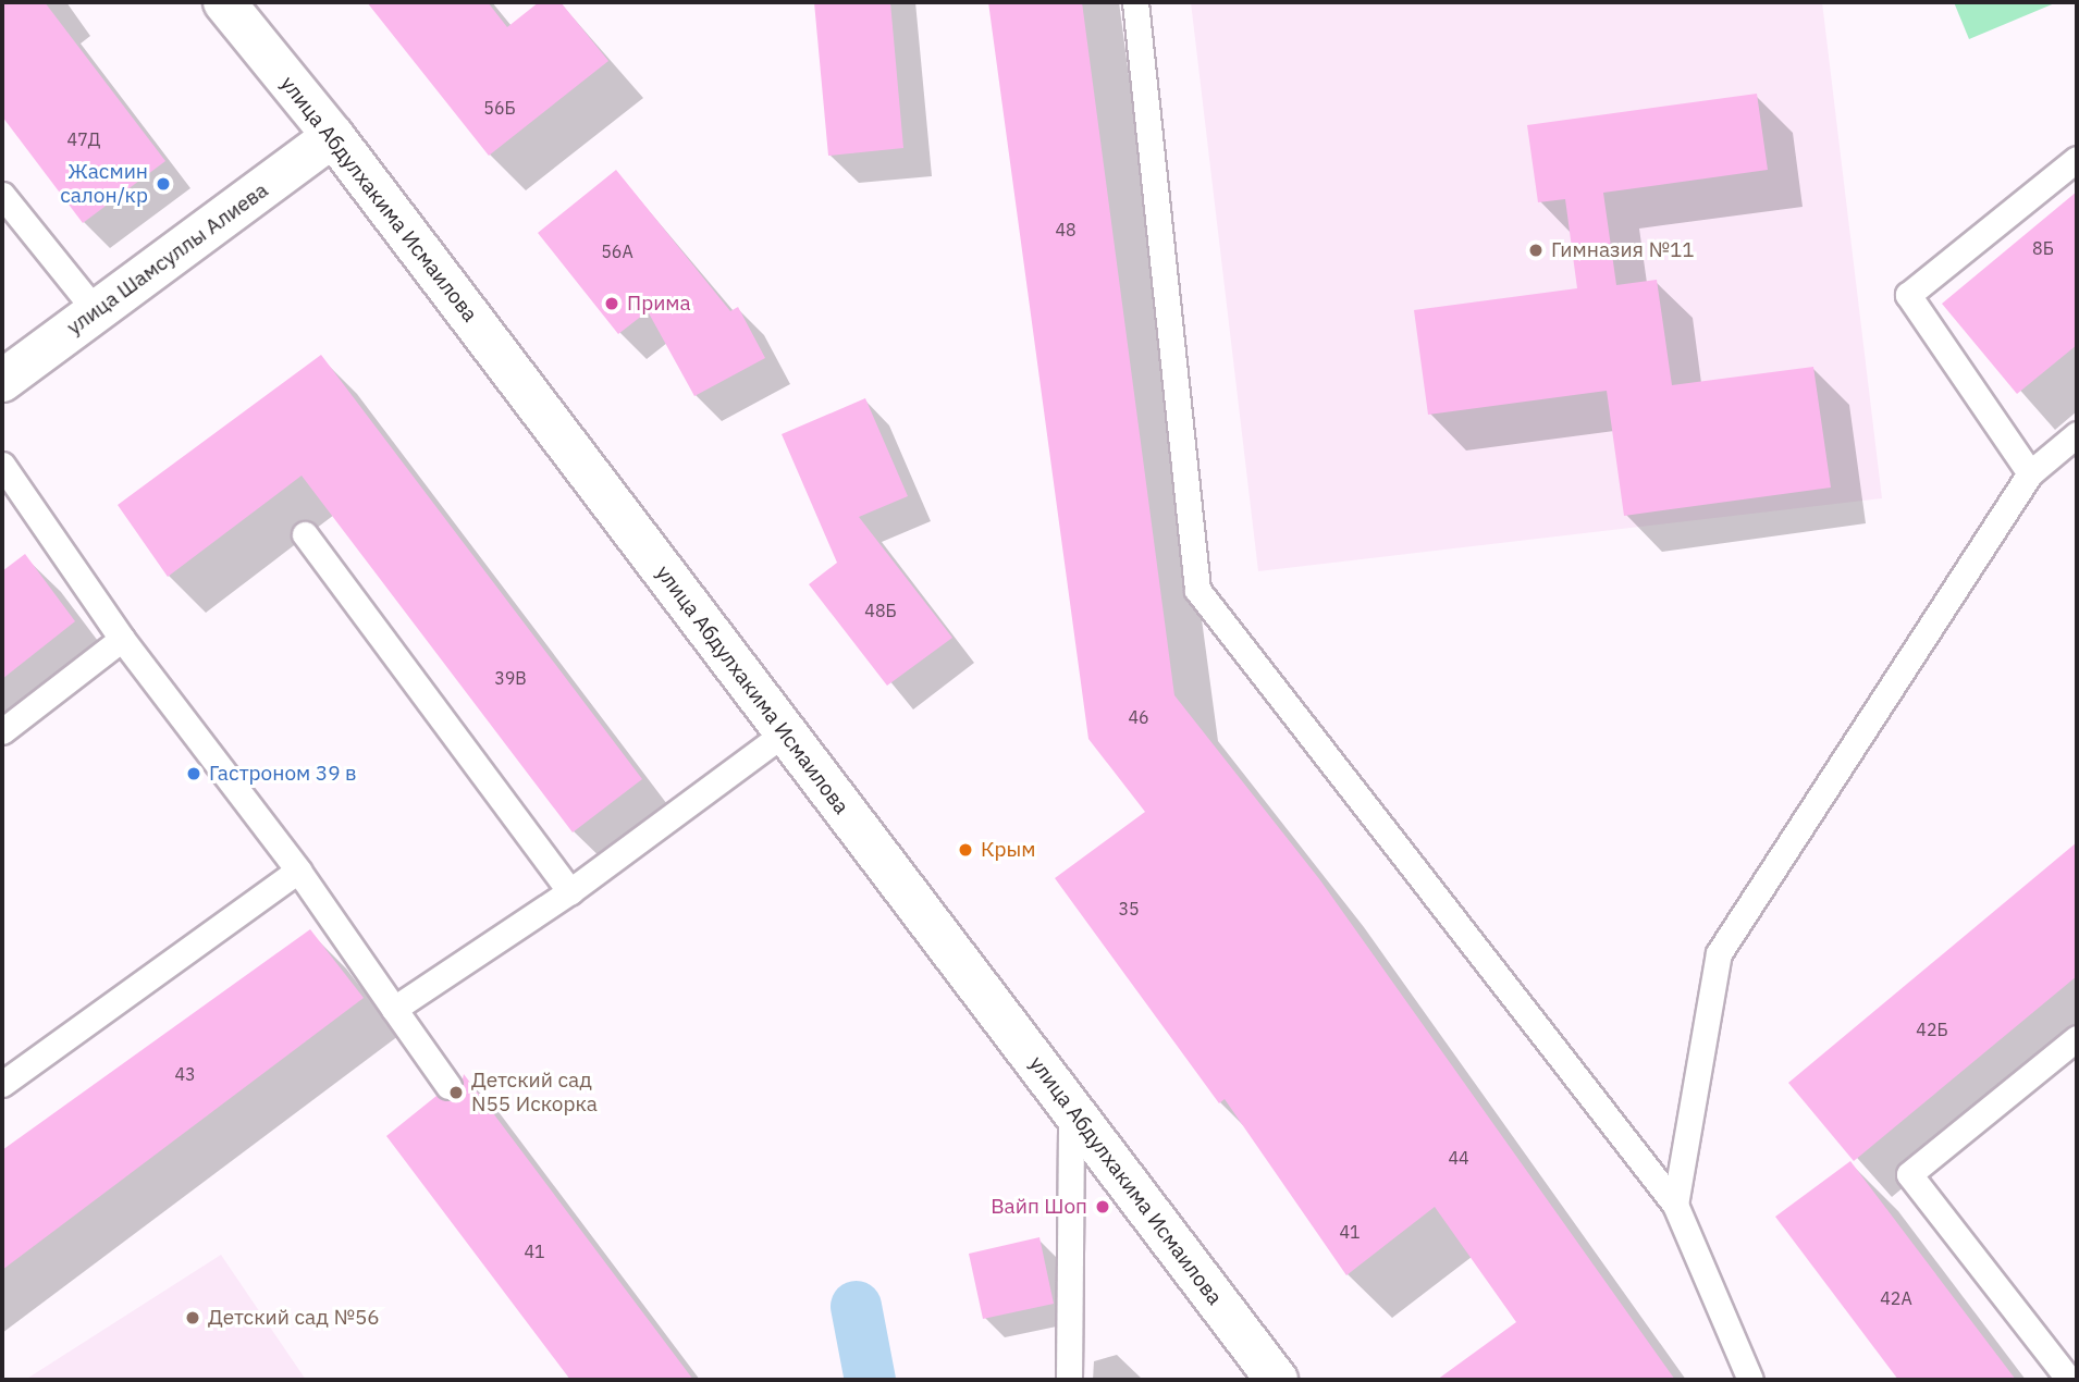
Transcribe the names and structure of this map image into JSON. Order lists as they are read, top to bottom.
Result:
{
  "streets": {
    "main road": ["улица Абдулхакима Исмаилова", "улица Шамсуллы Алиева"]
  },
  "crossings": [
    ["улица Абдулхакима Исмаилова", "улица Шамсуллы Алиева"]
  ],
  "places": [
    "Жасмин салон/кр",
    "Гимназия №11",
    "Прима",
    "Гастроном 39 в",
    "Крым",
    "Детский сад N55 Искорка",
    "Вайп Шоп",
    "Детский сад №56"
  ],
  "house_numbers": [
    "56Б",
    "47Д",
    "48",
    "8Б",
    "56А",
    "48Б",
    "39В",
    "46",
    "35",
    "42Б",
    "43",
    "44",
    "41",
    "41",
    "42А"
  ]
}
